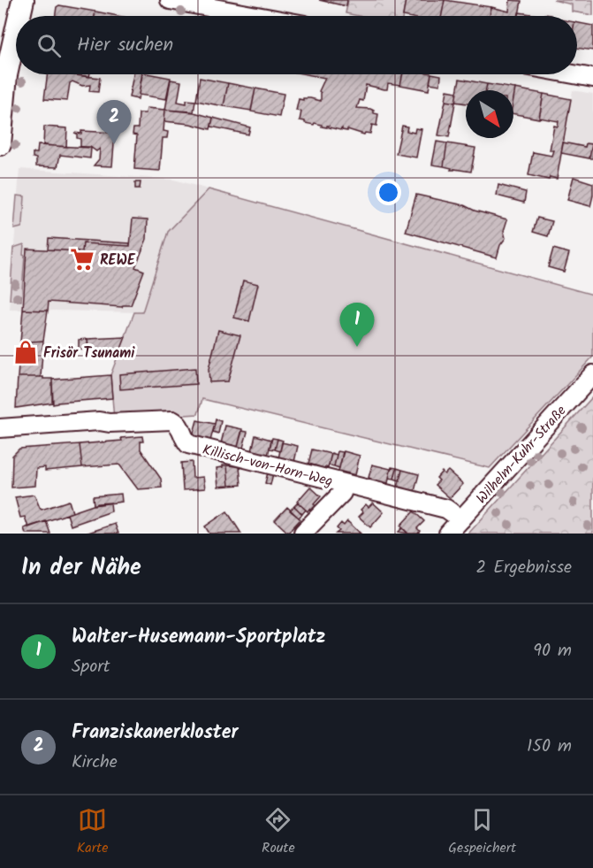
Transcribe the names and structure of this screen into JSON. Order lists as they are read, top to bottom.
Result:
{
  "streets": {
    "street": ["Wilhelm-Kuhr-Straße", "Killisch-von-Horn-Weg"]
  },
  "crossings": [
    ["Wilhelm-Kuhr-Straße", "Killisch-von-Horn-Weg"]
  ],
  "places": {
    "supermarket": ["REWE"],
    "shop": ["Frisör Tsunami"]
  },
  "north": "bottom right",
  "page": {
    "search": "Hier suchen",
    "pins": ["2", "1"],
    "heading": ["In der Nähe", "2 Ergebnisse"],
    "list": [
      {
        "mark": "1",
        "name": "Walter-Husemann-Sportplatz",
        "note": "Sport",
        "value": "90 m"
      },
      {
        "mark": "2",
        "name": "Franziskanerkloster",
        "note": "Kirche",
        "value": "150 m"
      }
    ],
    "nav": ["Karte", "Route", "Gespeichert"]
  }
}
